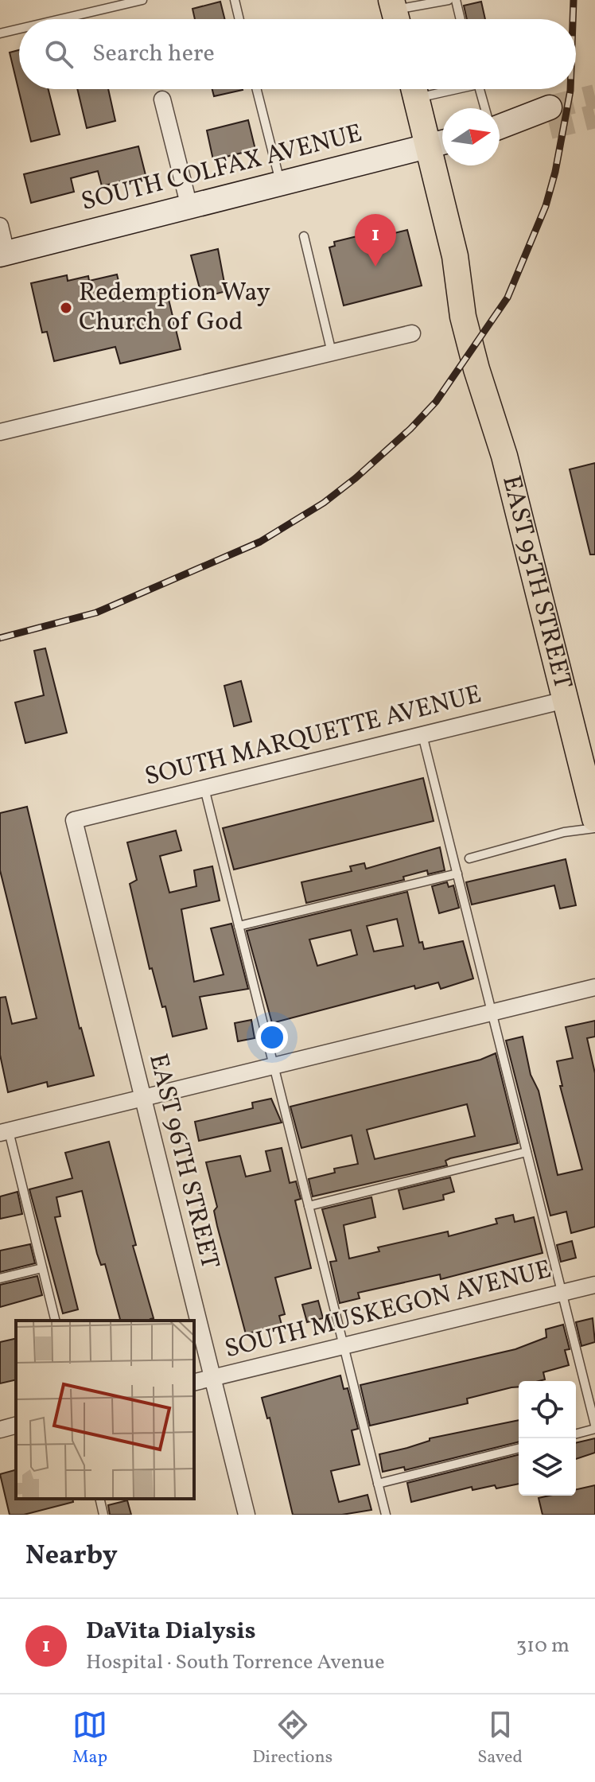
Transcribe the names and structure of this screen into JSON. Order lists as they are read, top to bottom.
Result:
{
  "streets": {
    "main road": ["SOUTH COLFAX AVENUE", "EAST 95TH STREET"],
    "street": ["SOUTH MARQUETTE AVENUE", "EAST 96TH STREET", "SOUTH MUSKEGON AVENUE"]
  },
  "crossings": [
    ["SOUTH COLFAX AVENUE", "EAST 95TH STREET"],
    ["EAST 95TH STREET", "SOUTH MARQUETTE AVENUE"],
    ["SOUTH MARQUETTE AVENUE", "EAST 96TH STREET"],
    ["EAST 96TH STREET", "SOUTH MUSKEGON AVENUE"]
  ],
  "places": ["Redemption Way Church of God"],
  "north": "right",
  "page": {
    "search": "Search here",
    "pins": "1",
    "heading": "Nearby",
    "list": [
      {
        "mark": "1",
        "name": "DaVita Dialysis",
        "note": "Hospital · South Torrence Avenue",
        "value": "310 m"
      }
    ],
    "nav": ["Map", "Directions", "Saved"]
  }
}
